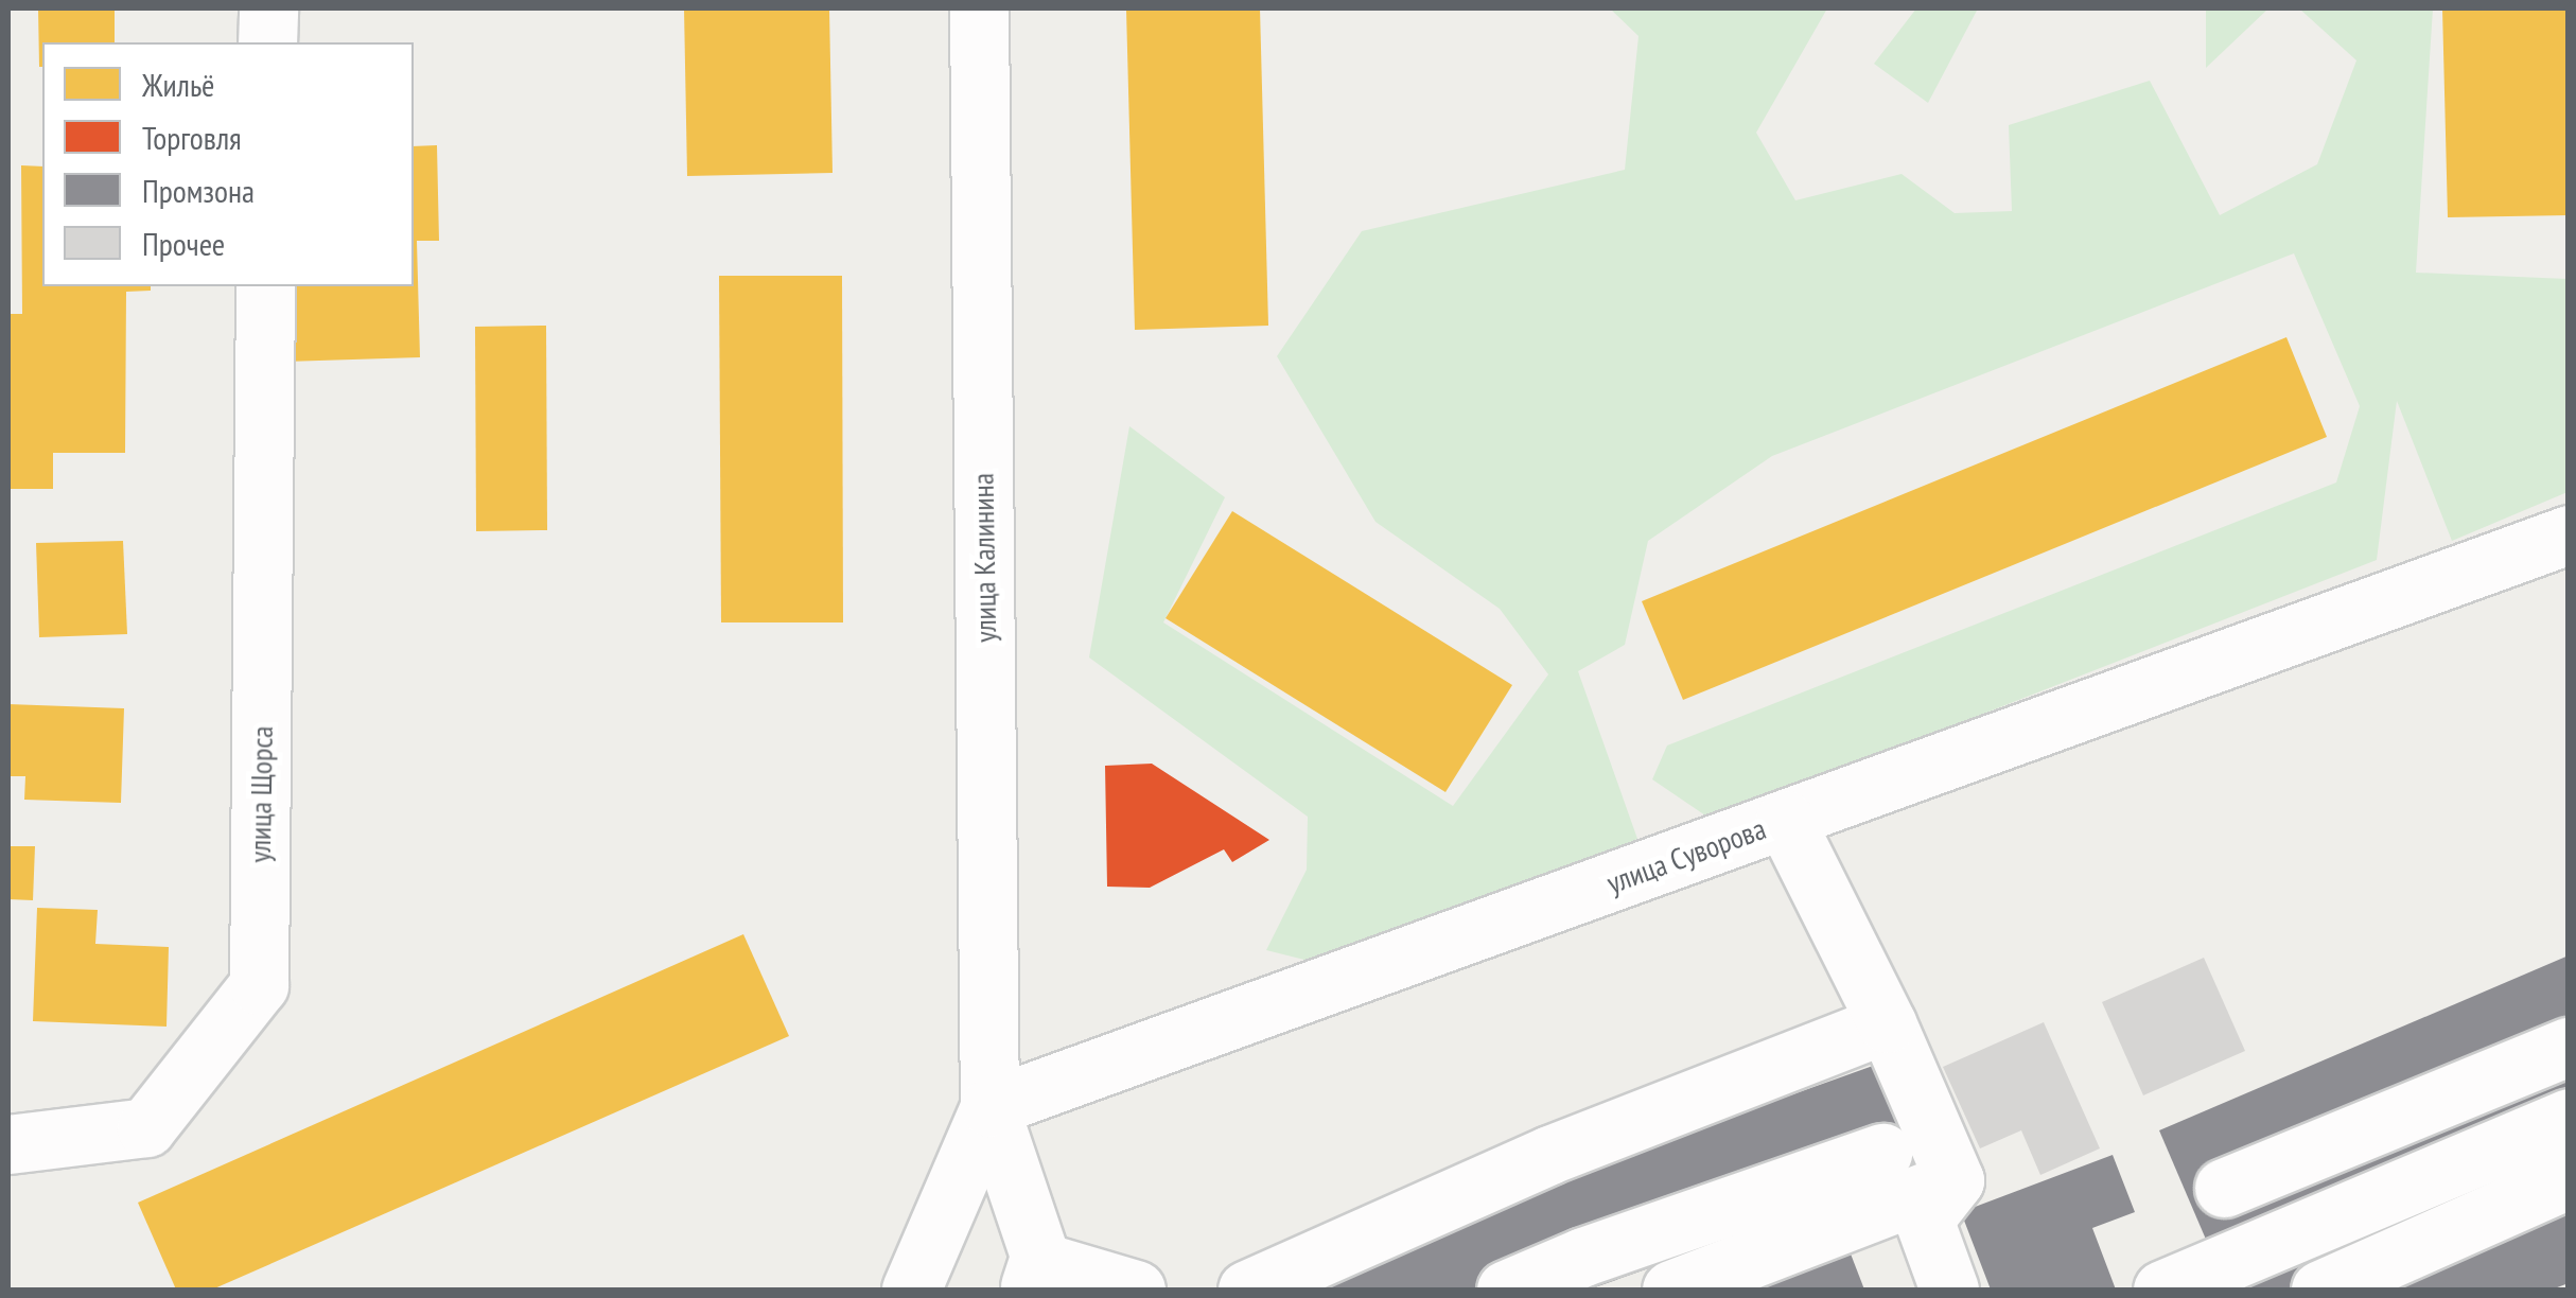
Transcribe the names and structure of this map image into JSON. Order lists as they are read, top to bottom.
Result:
{
  "streets": {
    "street": ["улица Калинина", "улица Щорса", "улица Суворова"]
  },
  "crossings": [
    ["улица Калинина", "улица Суворова"]
  ],
  "legend": [
    "Жильё",
    "Торговля",
    "Промзона",
    "Прочее"
  ]
}
